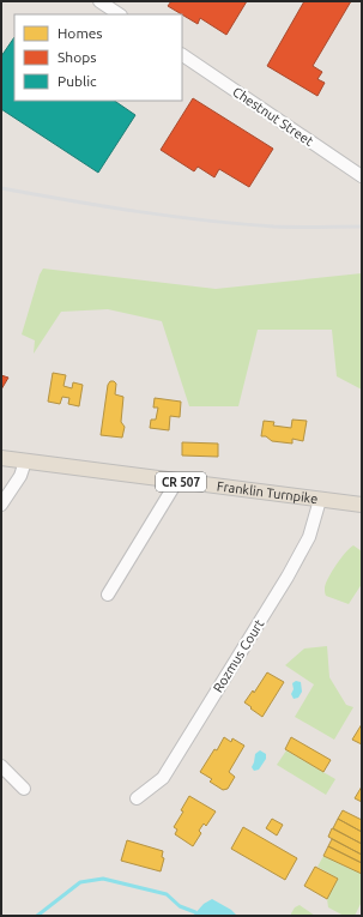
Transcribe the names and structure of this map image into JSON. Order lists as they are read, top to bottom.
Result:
{
  "streets": {
    "main road": ["CR 507", "Franklin Turnpike"],
    "street": ["Chestnut Street", "Rozmus Court"]
  },
  "crossings": [
    ["Franklin Turnpike", "Rozmus Court"]
  ],
  "legend": ["Homes", "Shops", "Public"]
}
